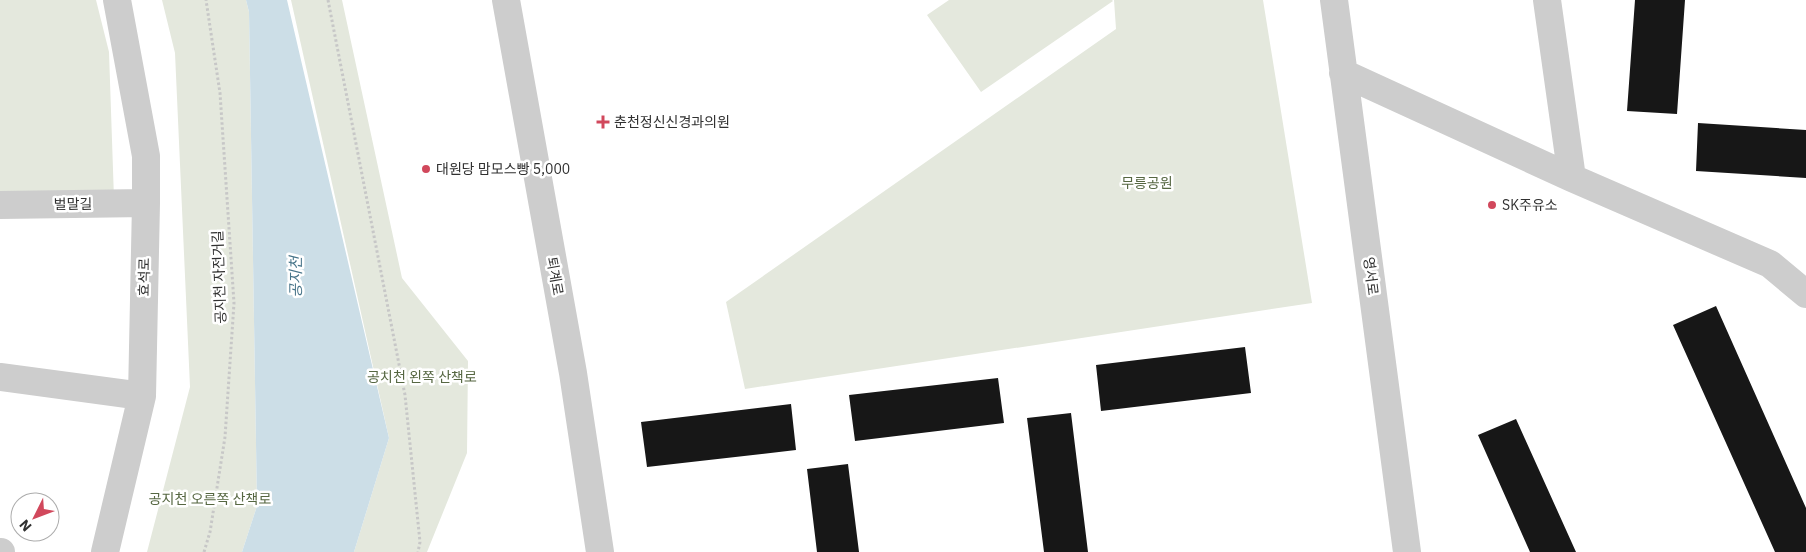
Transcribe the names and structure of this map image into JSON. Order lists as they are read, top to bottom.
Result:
{
  "streets": {
    "street": [
      "벌말길",
      "퇴계로",
      "영서로",
      "효석로"
    ],
    "path": ["공지천 자전거길"]
  },
  "crossings": [
    ["벌말길", "효석로"]
  ],
  "water": ["공지천"],
  "parks": ["무릉공원", "공치천 왼쪽 산책로", "공지천 오른쪽 산책로"],
  "places": {
    "health": ["춘천정신신경과의원"],
    "other": ["대원당 맘모스빵 5,000", "SK주유소"]
  },
  "north": "bottom left"
}
